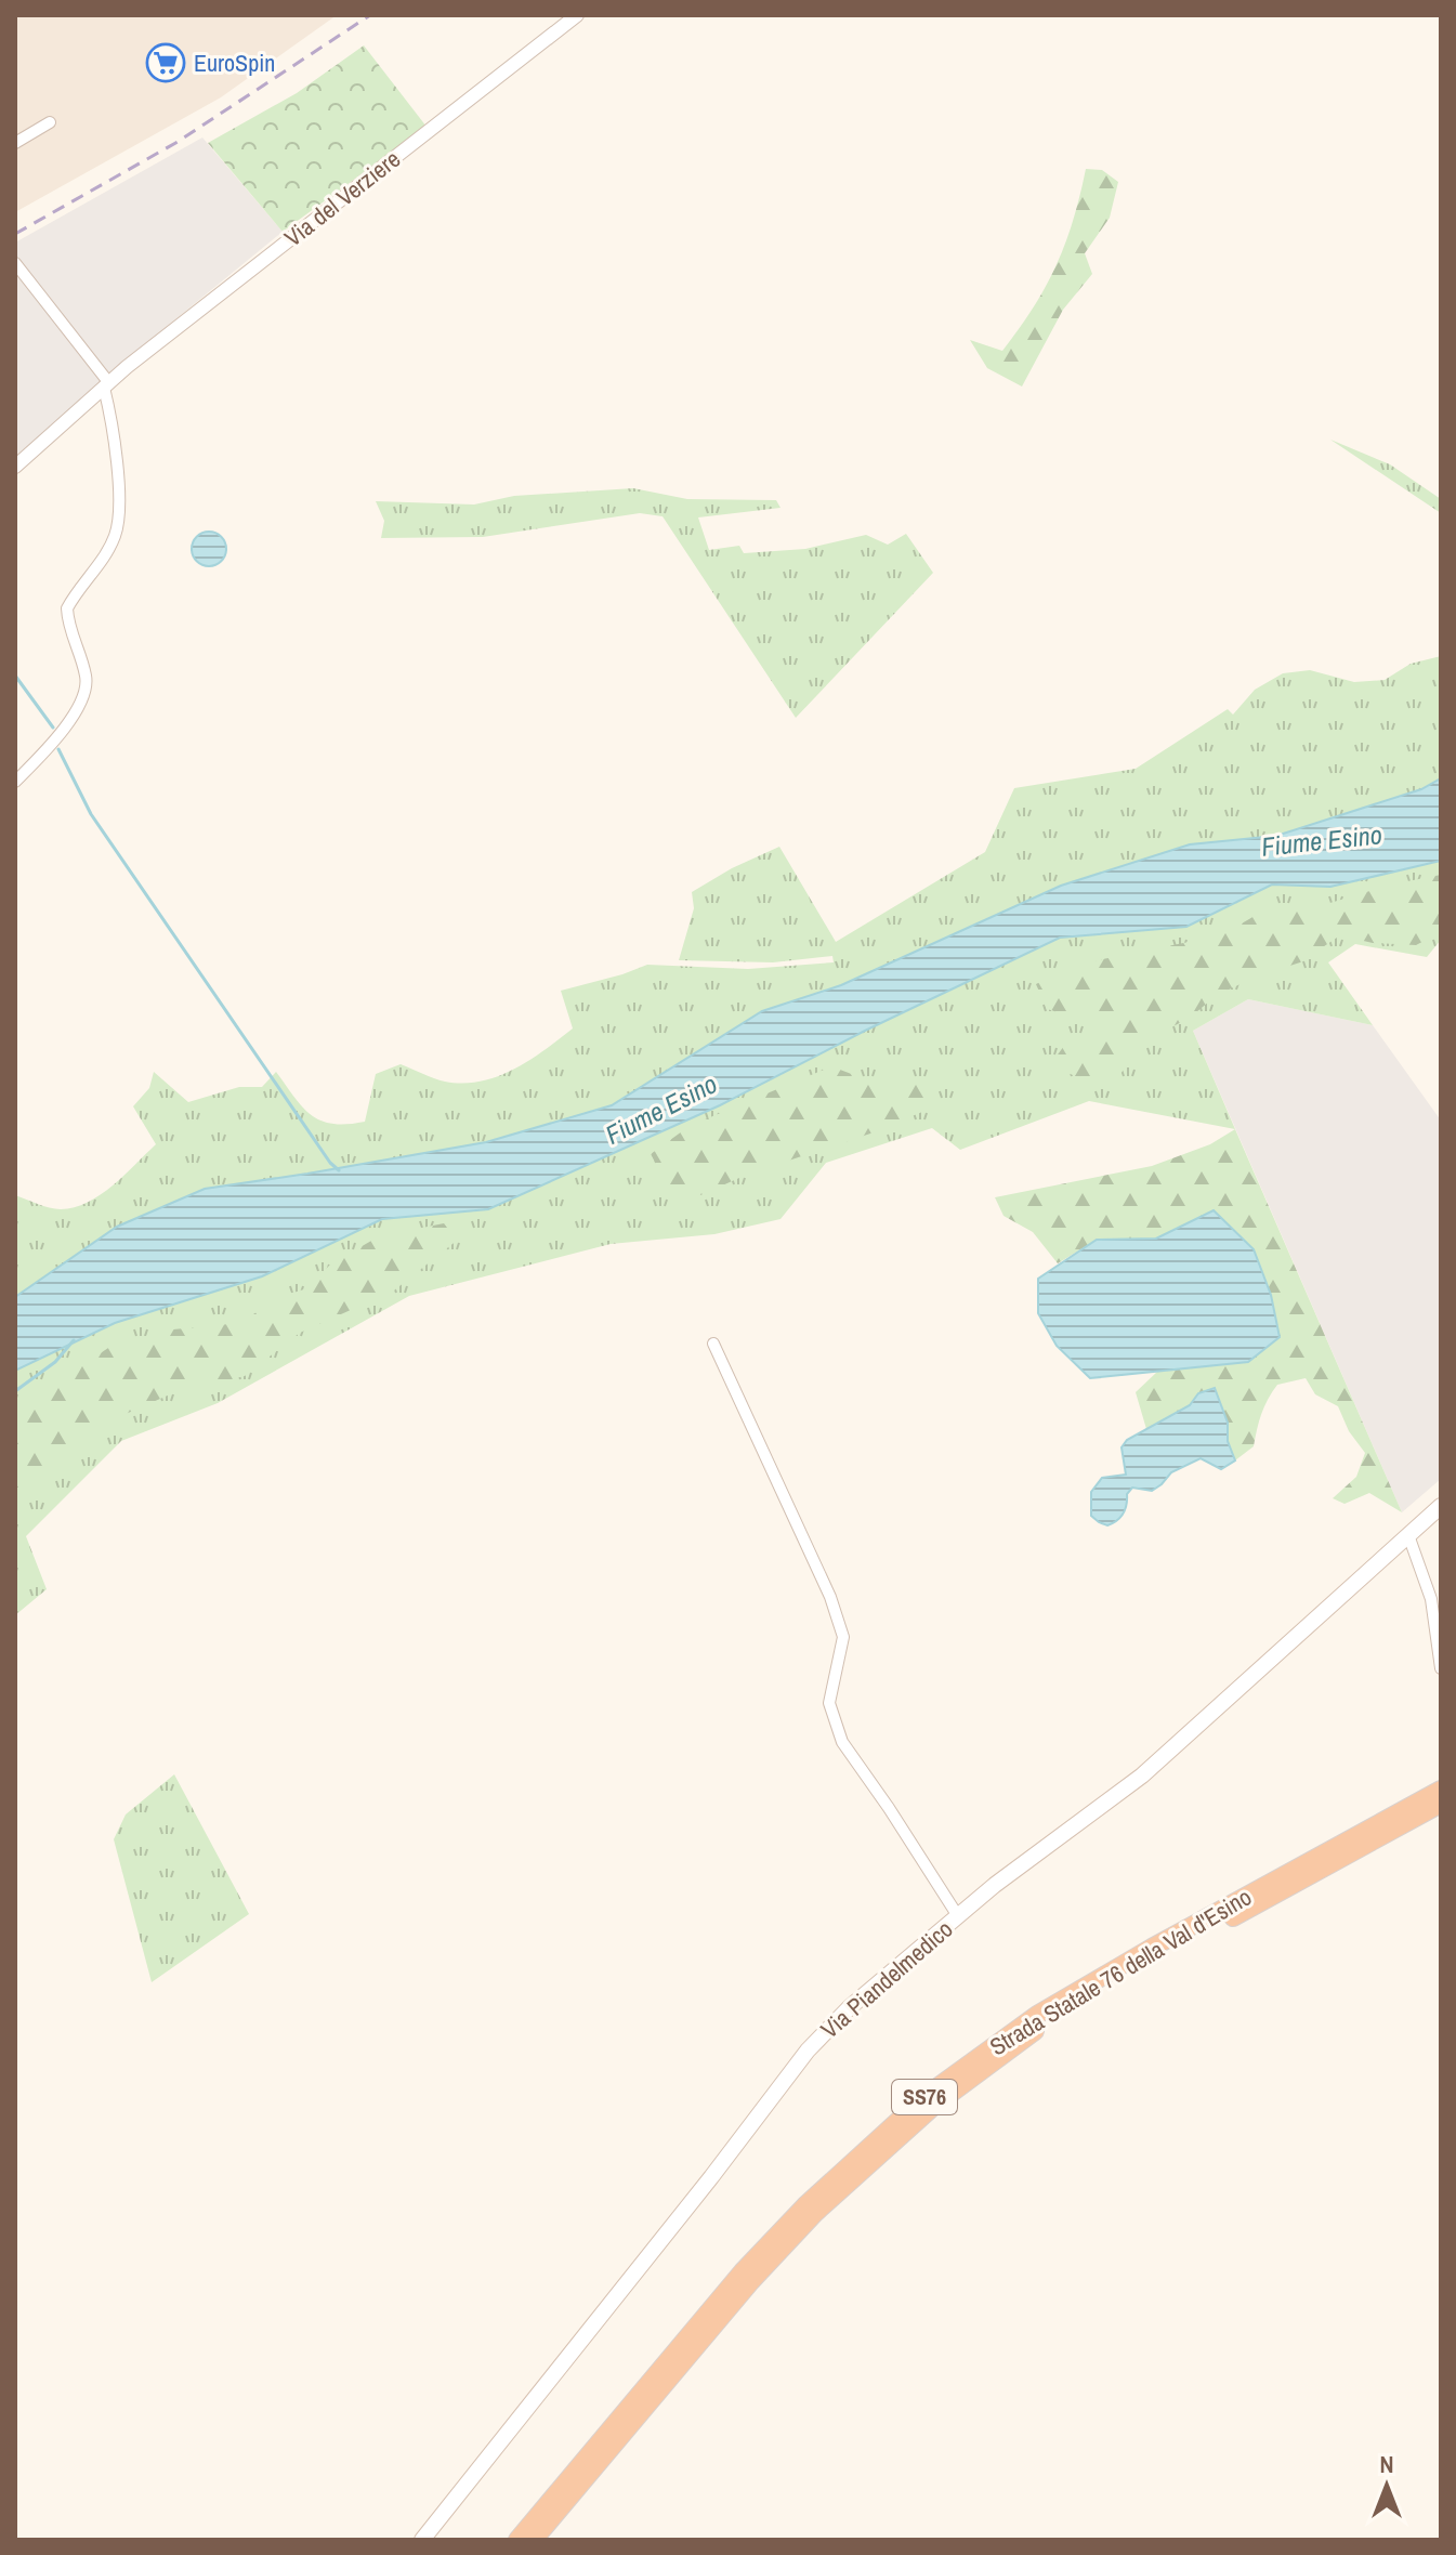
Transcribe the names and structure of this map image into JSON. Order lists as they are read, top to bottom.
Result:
{
  "streets": {
    "highway": ["Strada Statale 76 della Val d'Esino", "SS76"],
    "main road": ["Via Piandelmedico"],
    "street": ["Via del Verziere"]
  },
  "water": ["Fiume Esino"],
  "places": {
    "supermarket": ["EuroSpin"]
  },
  "north": "top"
}
